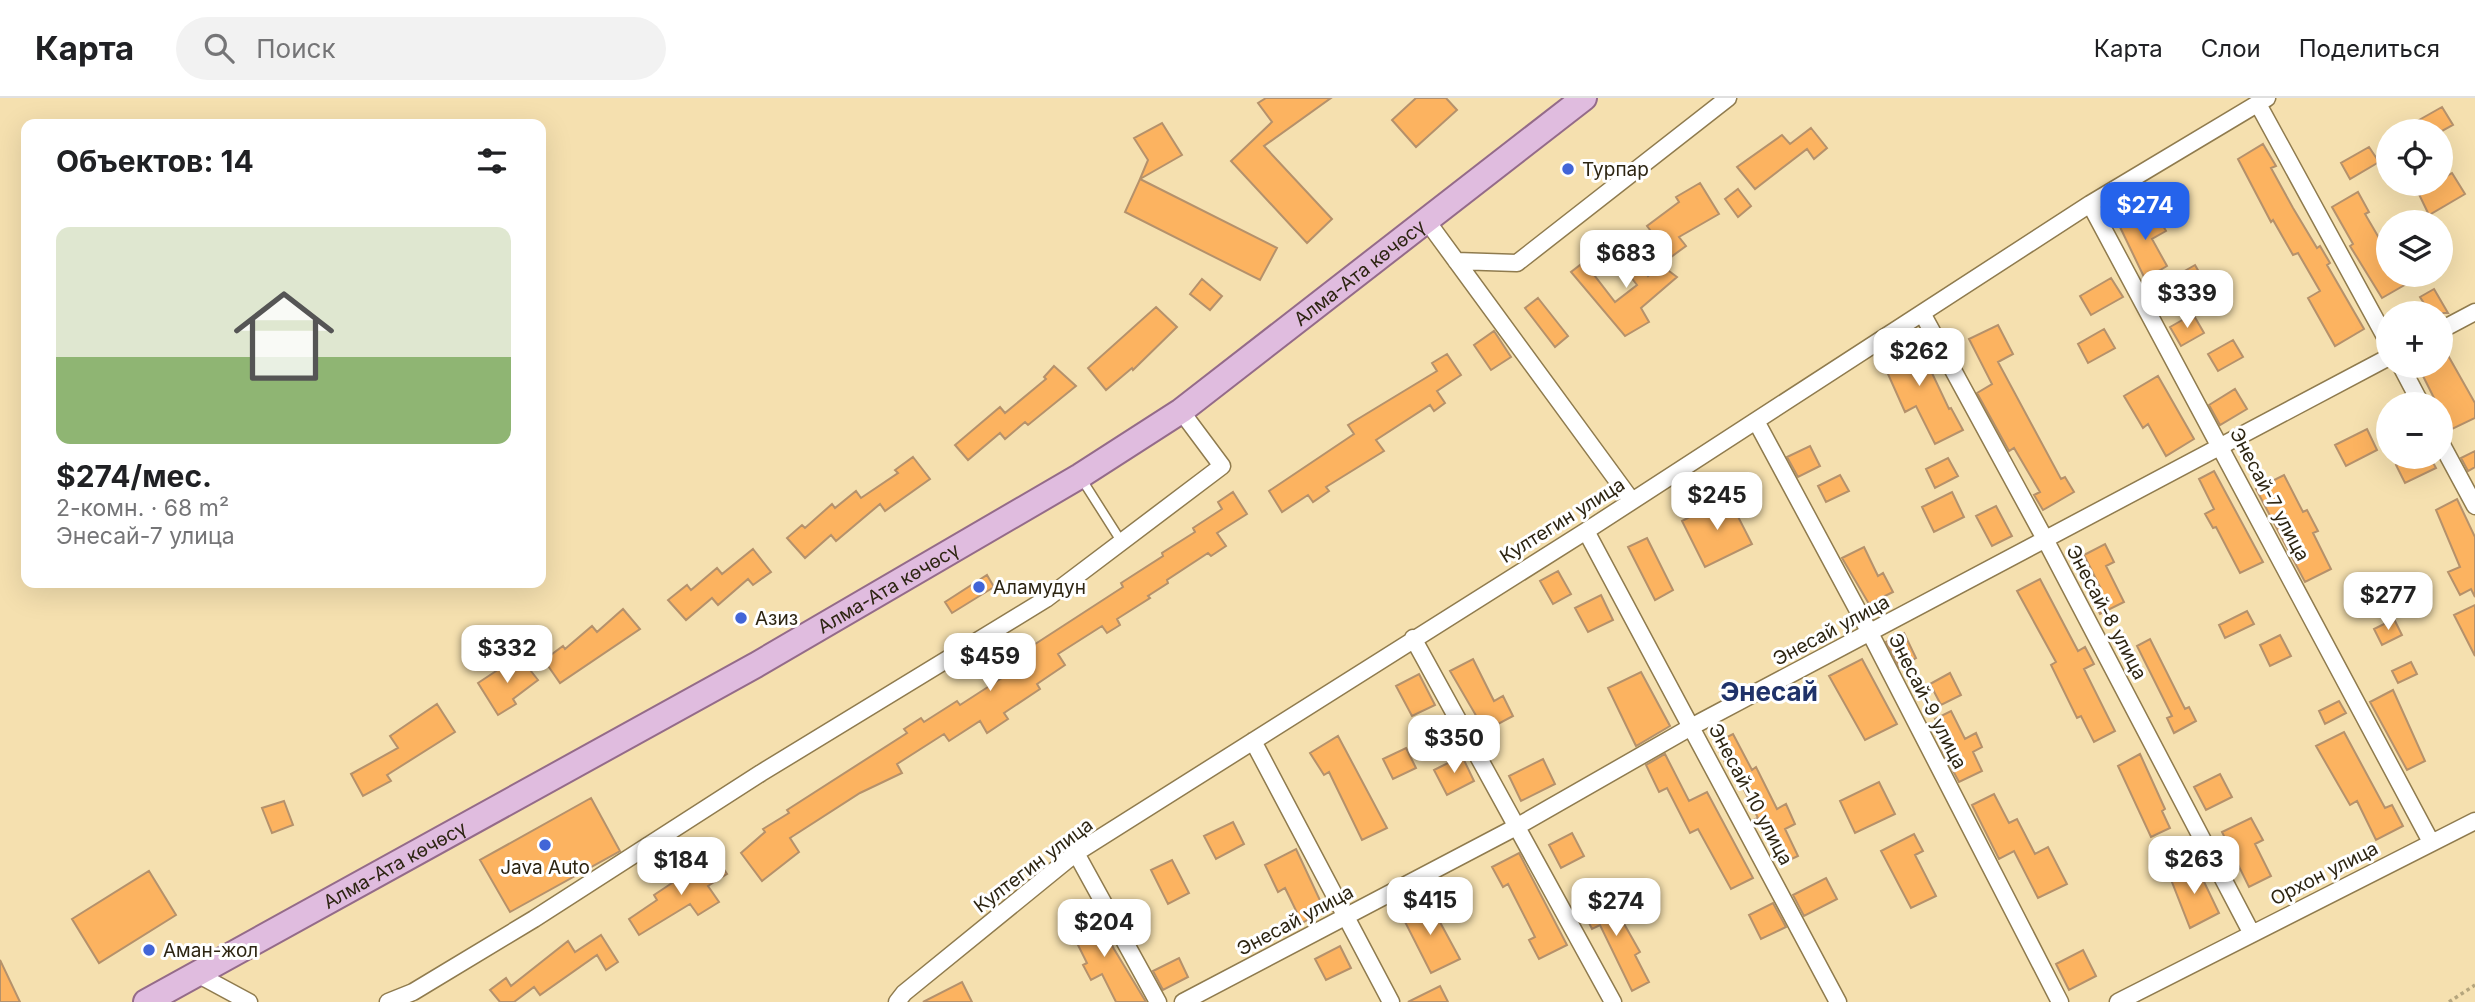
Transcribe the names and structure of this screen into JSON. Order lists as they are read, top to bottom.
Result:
{
  "streets": {
    "main road": ["Алма-Ата көчөсү"],
    "street": [
      "Энесай-7 улица",
      "Култегин улица",
      "Энесай-8 улица",
      "Энесай улица",
      "Энесай-9 улица",
      "Энесай-10 улица",
      "Орхон улица"
    ]
  },
  "crossings": [
    ["Энесай-7 улица", "Култегин улица"],
    ["Энесай-7 улица", "Энесай улица"],
    ["Энесай-7 улица", "Орхон улица"],
    ["Култегин улица", "Энесай-8 улица"],
    ["Култегин улица", "Энесай-9 улица"],
    ["Култегин улица", "Энесай-10 улица"],
    ["Энесай-8 улица", "Энесай улица"],
    ["Энесай-8 улица", "Орхон улица"],
    ["Энесай улица", "Энесай-9 улица"],
    ["Энесай улица", "Энесай-10 улица"]
  ],
  "districts": ["Энесай"],
  "places": [
    "Турпар",
    "Аламудун",
    "Азиз",
    "Java Auto",
    "Аман-жол"
  ],
  "page": {
    "header": "Карта",
    "search": "Поиск",
    "nav": ["Карта", "Слои", "Поделиться"],
    "map_buttons": ["+", "−"],
    "heading": "Объектов: 14",
    "price": [
      "$274",
      "$683",
      "$339",
      "$262",
      "$245",
      "$277",
      "$332",
      "$459",
      "$350",
      "$263",
      "$184",
      "$415",
      "$274",
      "$204"
    ],
    "list": [
      {
        "name": "$274/мес.",
        "note": "2-комн. · 68 m² · Энесай-7 улица"
      }
    ]
  }
}
